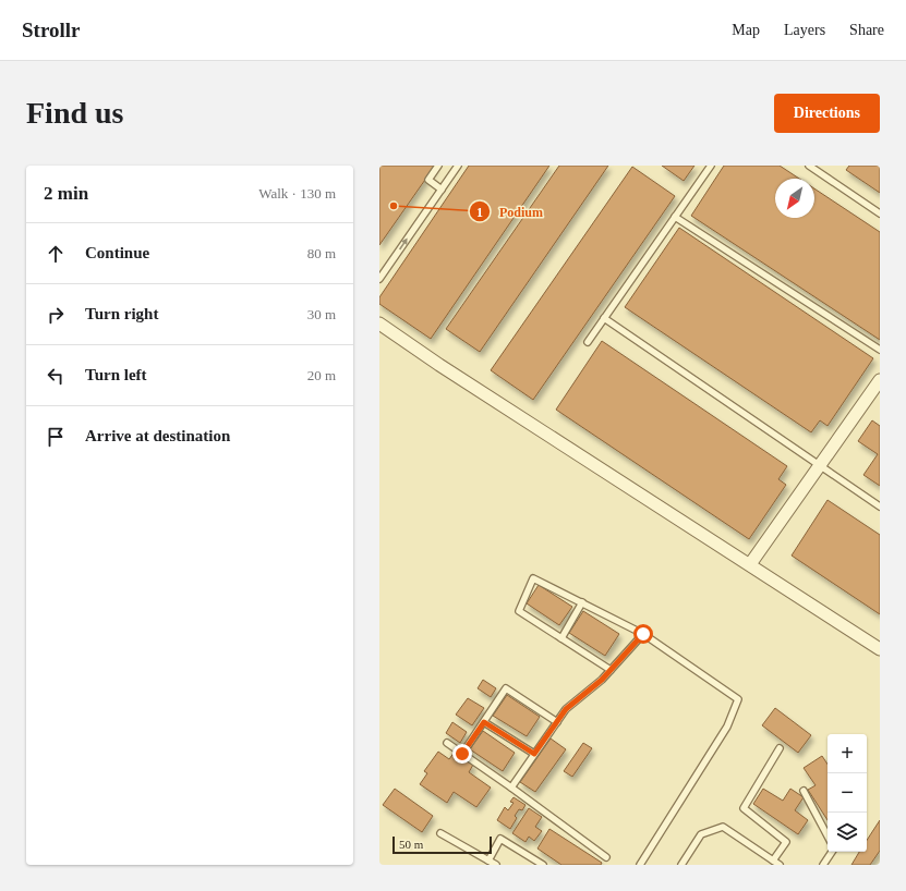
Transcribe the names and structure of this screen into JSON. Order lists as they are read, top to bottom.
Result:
{
  "places": ["Podium"],
  "scale_bar": "50 m",
  "north": "bottom left",
  "page": {
    "header": "Strollr",
    "nav": ["Map", "Layers", "Share"],
    "buttons": "Directions",
    "title": "Find us",
    "heading": ["2 min", "Walk · 130 m"],
    "list": [
      ["Continue", "80 m"],
      ["Turn right", "30 m"],
      ["Turn left", "20 m"],
      "Arrive at destination"
    ],
    "map_buttons": ["+", "−"],
    "scale": "50 m"
  }
}
